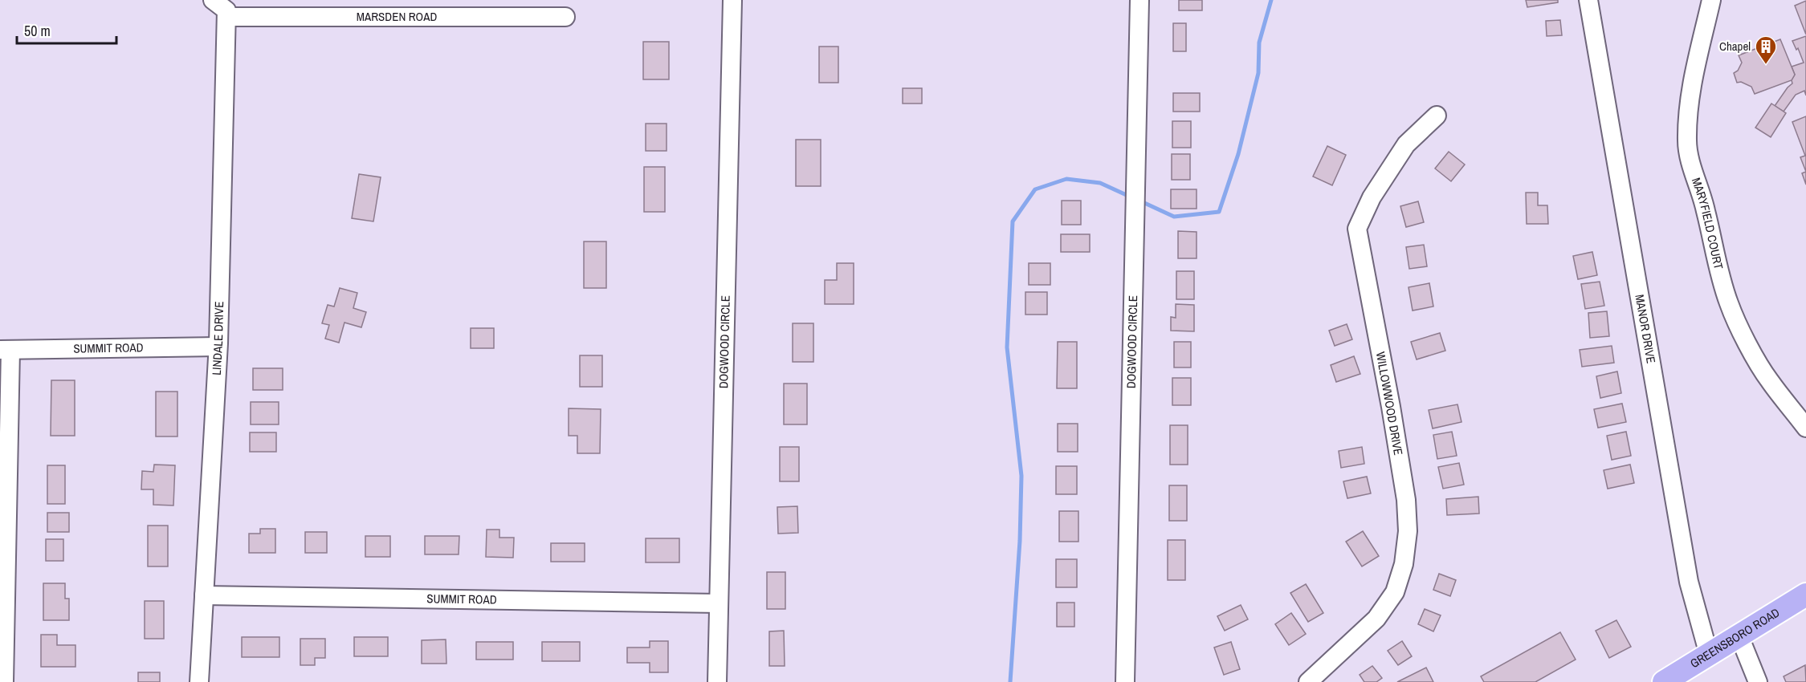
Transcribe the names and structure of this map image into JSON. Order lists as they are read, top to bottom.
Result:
{
  "streets": {
    "main road": ["GREENSBORO ROAD"],
    "street": [
      "MARSDEN ROAD",
      "MARYFIELD COURT",
      "MANOR DRIVE",
      "LINDALE DRIVE",
      "DOGWOOD CIRCLE",
      "SUMMIT ROAD",
      "WILLOWWOOD DRIVE"
    ]
  },
  "crossings": [
    ["MARSDEN ROAD", "LINDALE DRIVE"],
    ["MANOR DRIVE", "GREENSBORO ROAD"],
    ["LINDALE DRIVE", "SUMMIT ROAD"],
    ["DOGWOOD CIRCLE", "SUMMIT ROAD"]
  ],
  "places": {
    "building": ["Chapel"]
  },
  "scale_bar": "50 m"
}
